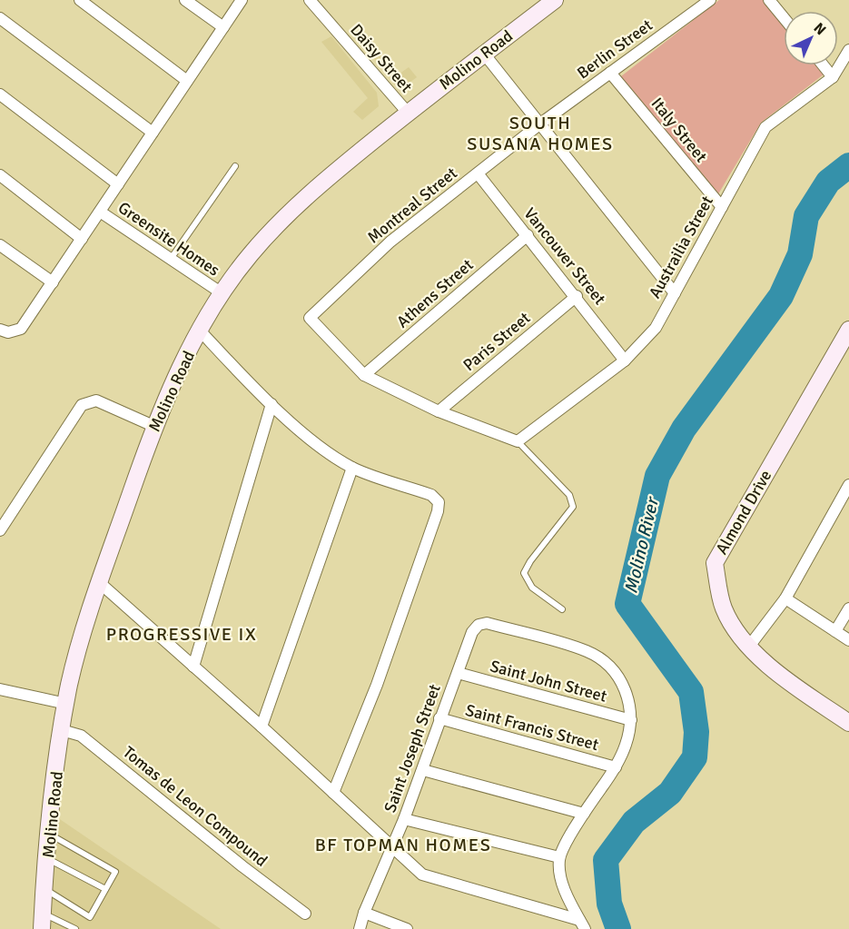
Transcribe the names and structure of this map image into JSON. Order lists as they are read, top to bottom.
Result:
{
  "streets": {
    "main road": ["Molino Road", "Almond Drive"],
    "street": [
      "Berlin Street",
      "Daisy Street",
      "Italy Street",
      "Montreal Street",
      "Greensite Homes",
      "Austrailia Street",
      "Vancouver Street",
      "Athens Street",
      "Paris Street",
      "Saint John Street",
      "Saint Francis Street",
      "Saint Joseph Street",
      "Tomas de Leon Compound"
    ]
  },
  "crossings": [
    ["Berlin Street", "Italy Street"],
    ["Berlin Street", "Montreal Street"],
    ["Daisy Street", "Molino Road"],
    ["Molino Road", "Greensite Homes"],
    ["Molino Road", "Tomas de Leon Compound"],
    ["Italy Street", "Austrailia Street"],
    ["Montreal Street", "Vancouver Street"],
    ["Montreal Street", "Athens Street"],
    ["Austrailia Street", "Vancouver Street"],
    ["Vancouver Street", "Athens Street"],
    ["Vancouver Street", "Paris Street"],
    ["Saint John Street", "Saint Joseph Street"],
    ["Saint Francis Street", "Saint Joseph Street"]
  ],
  "districts": ["SOUTH SUSANA HOMES", "PROGRESSIVE IX", "BF TOPMAN HOMES"],
  "water": ["Molino River"],
  "north": "top right"
}
